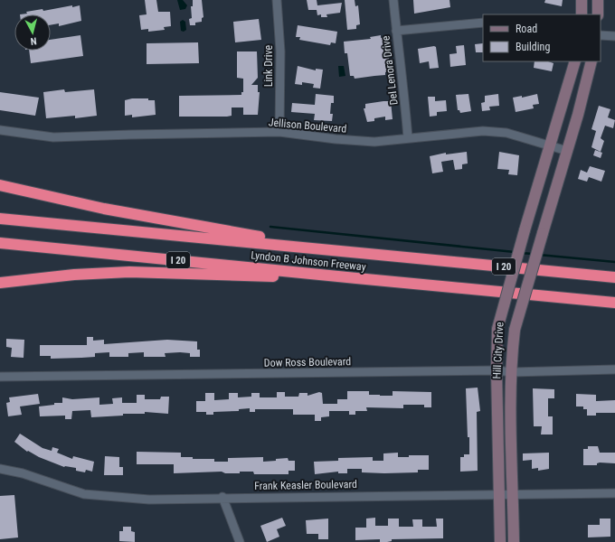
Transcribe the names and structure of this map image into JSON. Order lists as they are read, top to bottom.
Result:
{
  "streets": {
    "highway": ["I 20", "Lyndon B Johnson Freeway"],
    "street": [
      "Link Drive",
      "Del Lenora Drive",
      "Jellison Boulevard",
      "Hill City Drive",
      "Dow Ross Boulevard",
      "Frank Keasler Boulevard"
    ]
  },
  "crossings": [
    ["Link Drive", "Jellison Boulevard"],
    ["Del Lenora Drive", "Jellison Boulevard"],
    ["Jellison Boulevard", "Hill City Drive"],
    ["Hill City Drive", "Dow Ross Boulevard"],
    ["Hill City Drive", "Frank Keasler Boulevard"]
  ],
  "legend": ["Road", "Building"],
  "north": "bottom"
}
